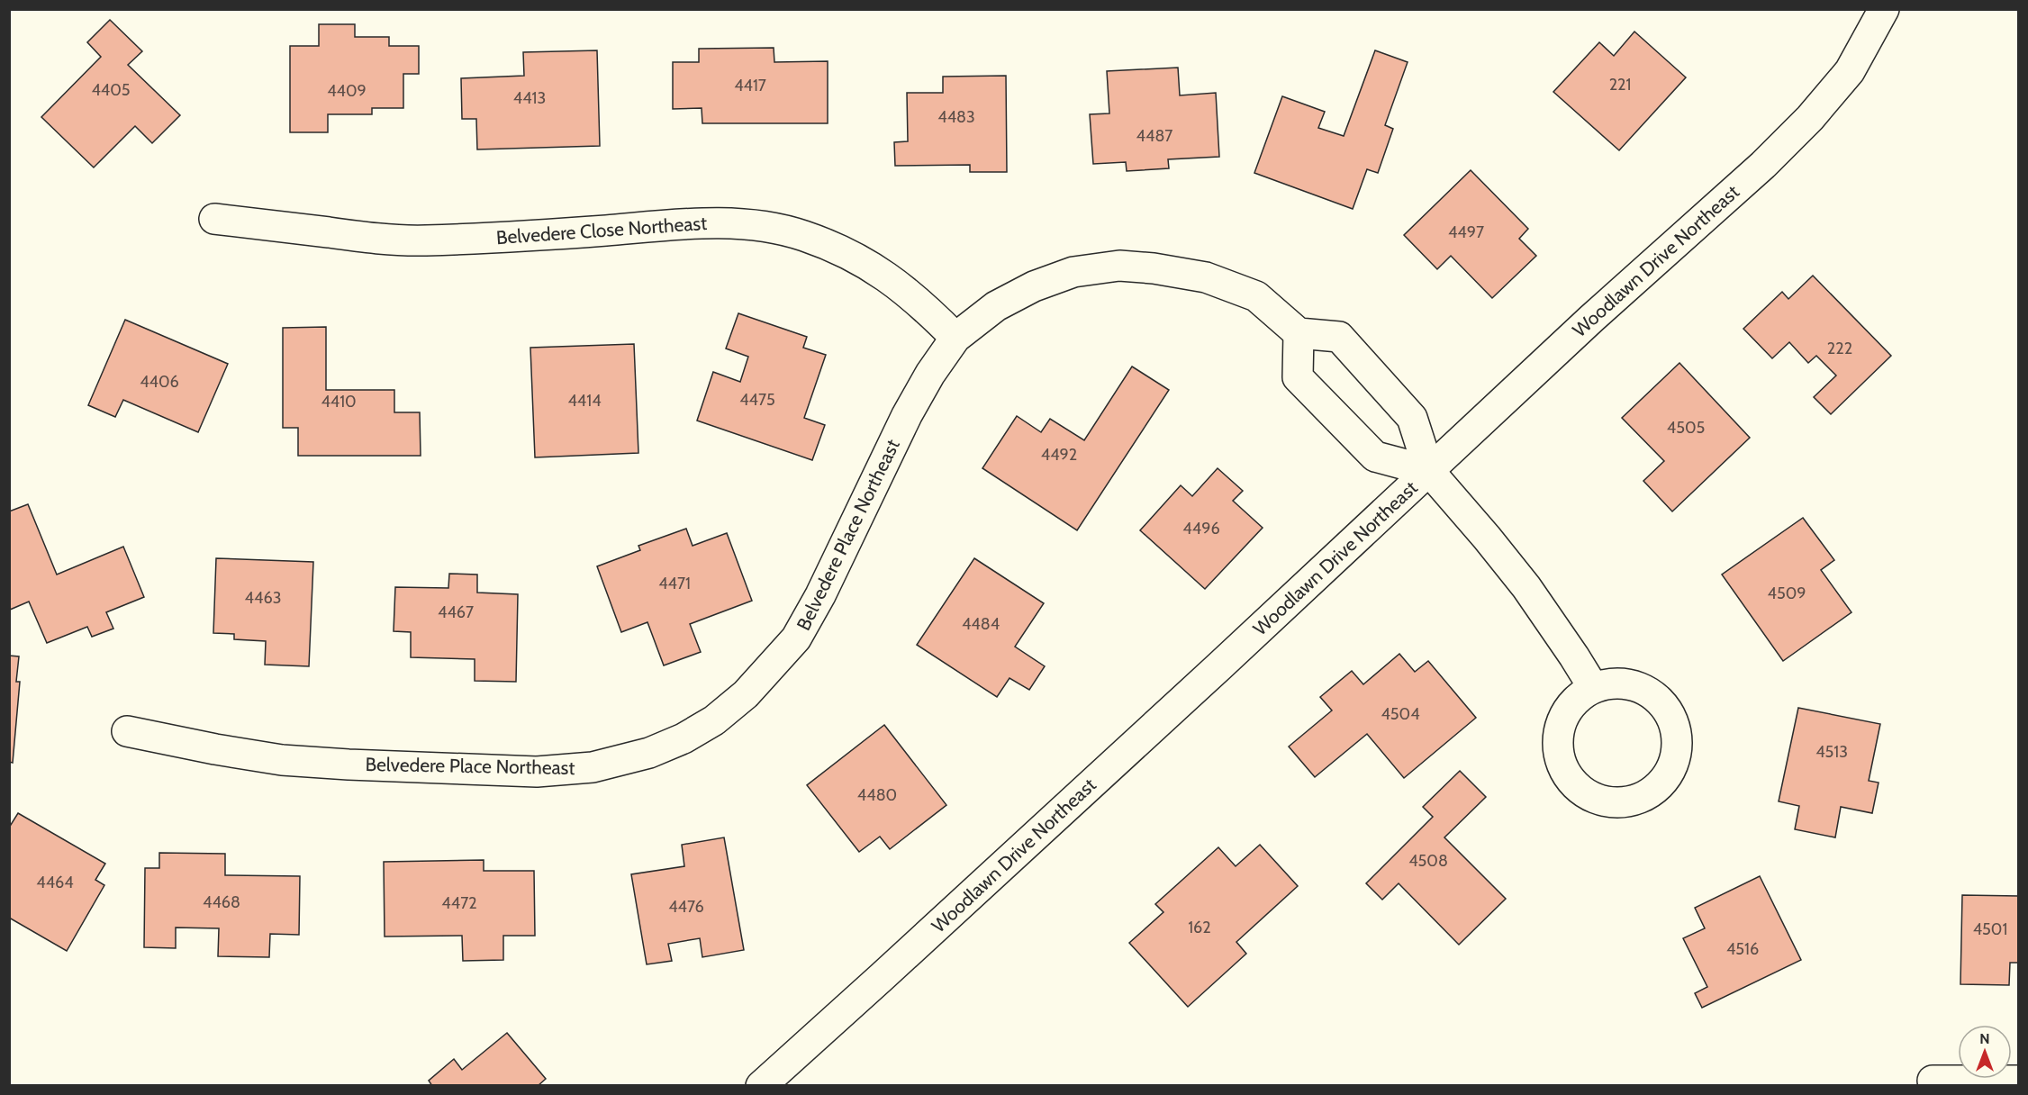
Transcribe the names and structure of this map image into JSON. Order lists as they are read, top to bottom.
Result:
{
  "streets": {
    "street": ["Belvedere Close Northeast", "Woodlawn Drive Northeast", "Belvedere Place Northeast"]
  },
  "crossings": [
    ["Belvedere Close Northeast", "Belvedere Place Northeast"]
  ],
  "house_numbers": [
    "221",
    "4417",
    "4405",
    "4409",
    "4413",
    "4483",
    "4487",
    "4497",
    "222",
    "4406",
    "4475",
    "4414",
    "4410",
    "4505",
    "4492",
    "4496",
    "4471",
    "4509",
    "4463",
    "4467",
    "4484",
    "4504",
    "4513",
    "4480",
    "4508",
    "4464",
    "4468",
    "4472",
    "4476",
    "162",
    "4501",
    "4516"
  ],
  "north": "top"
}
